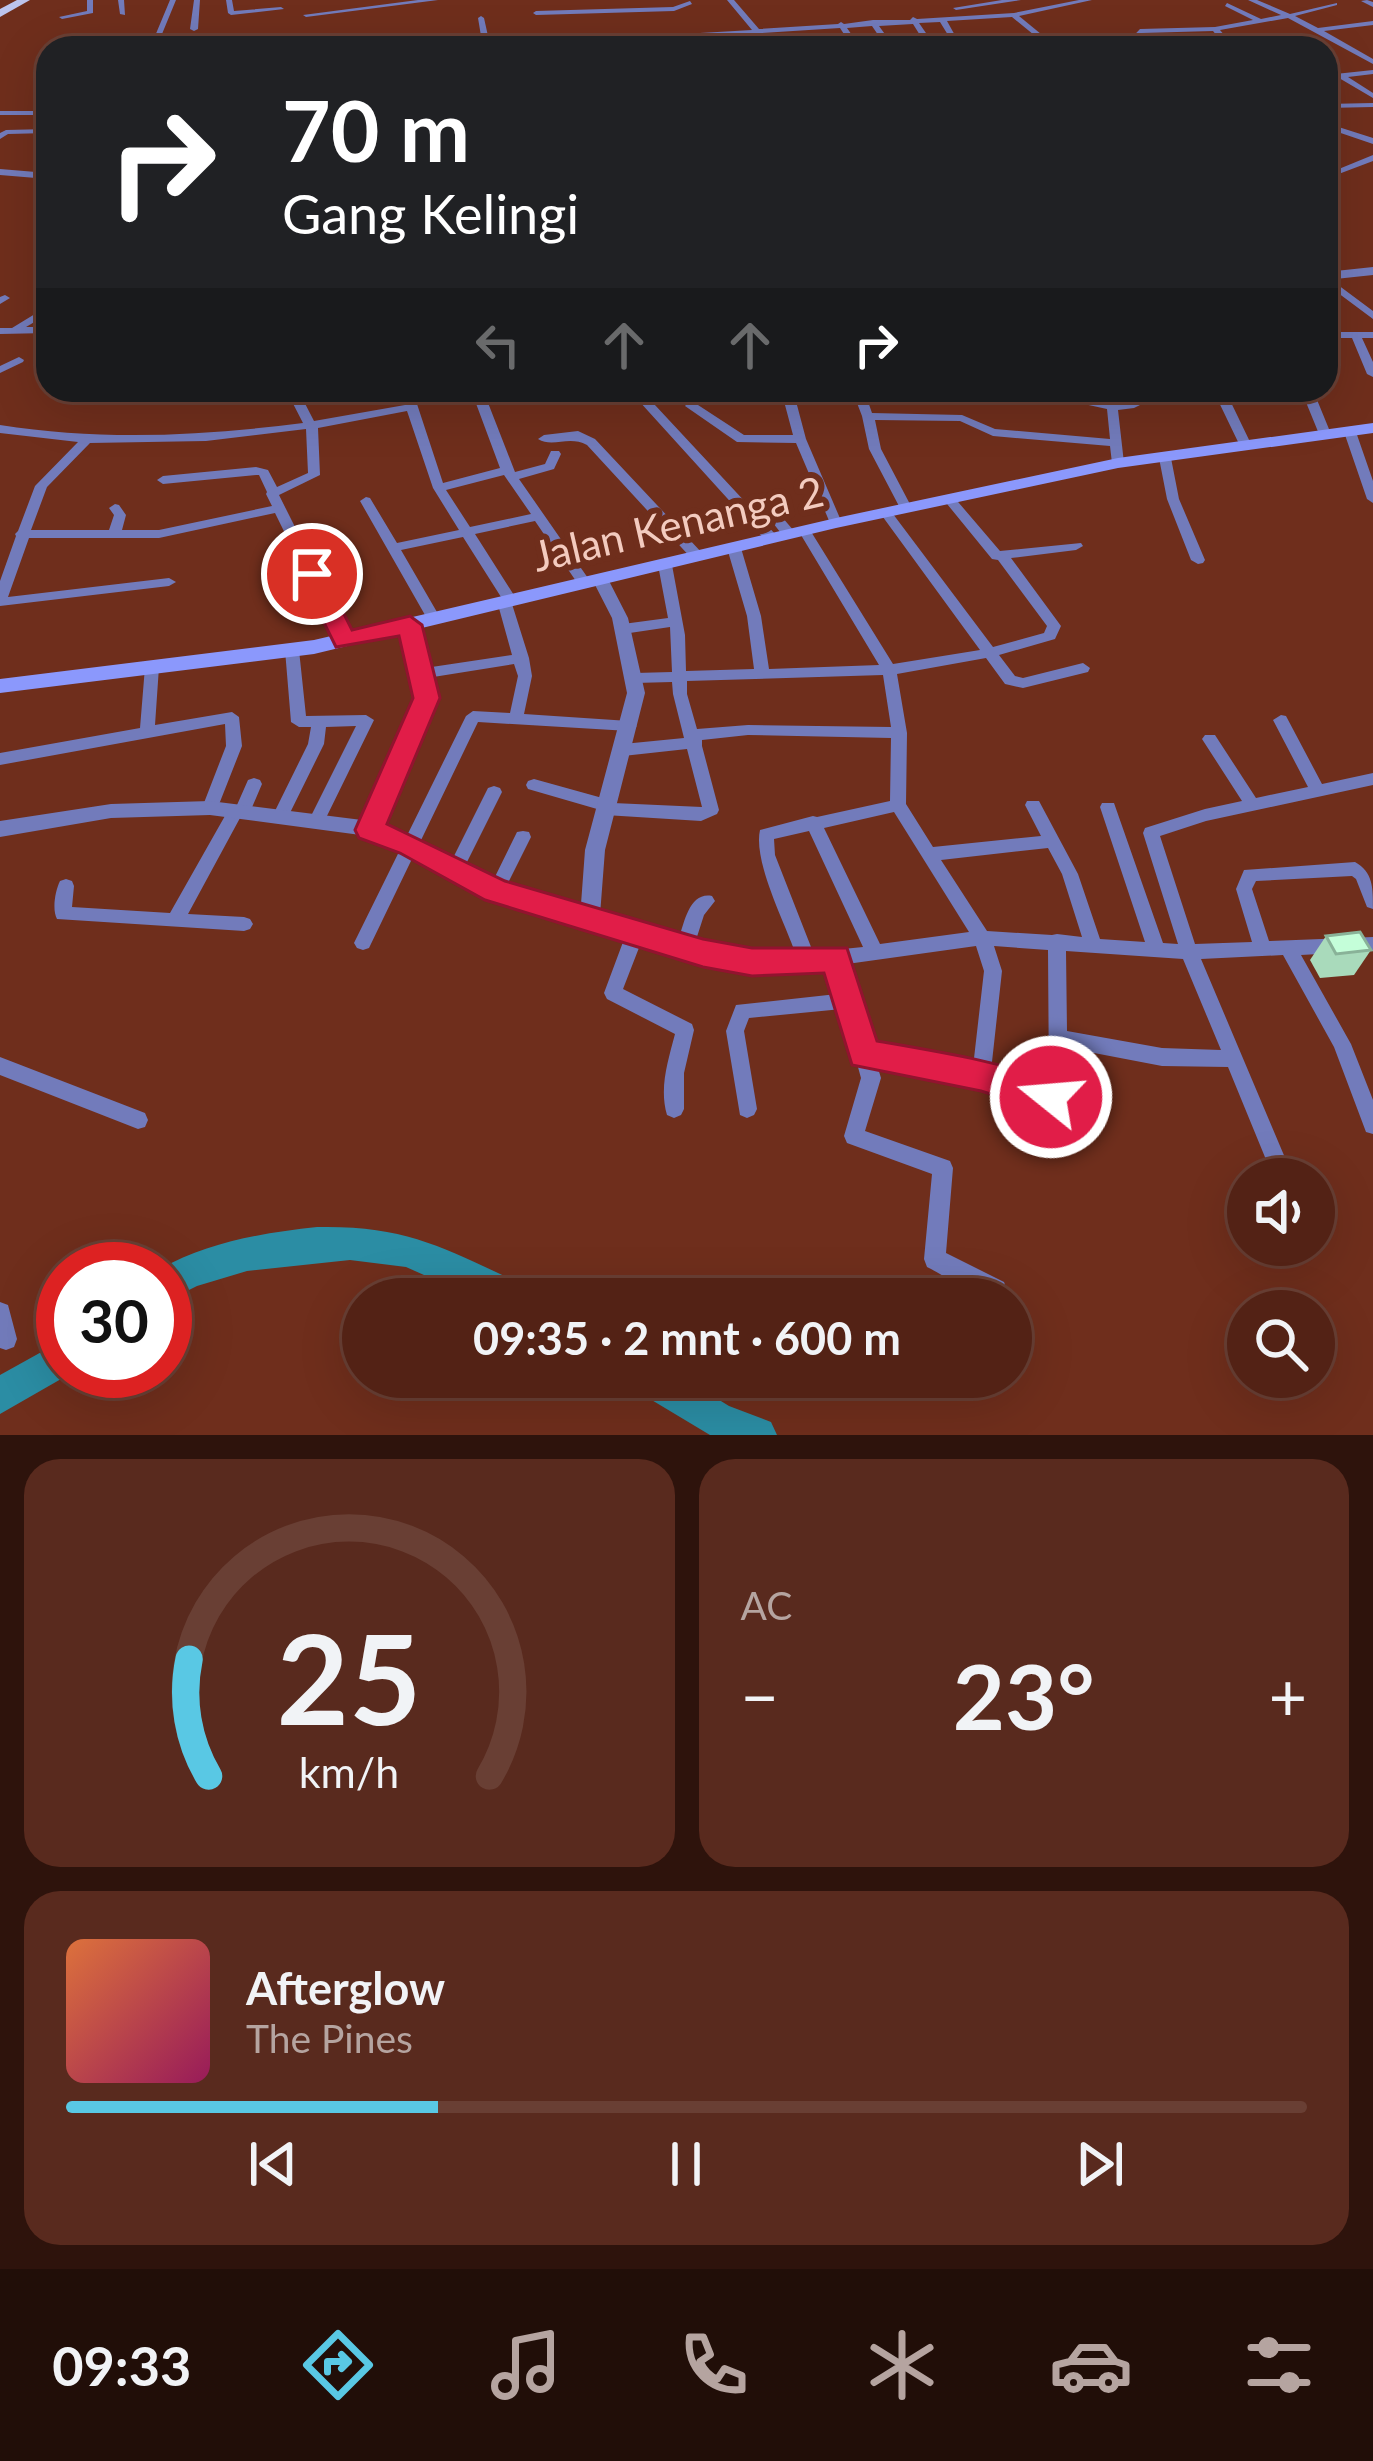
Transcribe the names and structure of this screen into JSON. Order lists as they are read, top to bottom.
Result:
{
  "streets": {
    "main road": ["Jalan Kenanga 2"]
  },
  "page": {
    "turn": ["70 m", "Gang Kelingi"],
    "limit": "30",
    "trip": "09:35 · 2 mnt · 600 m",
    "tile": "AC",
    "heat": ["−", "23°", "+"],
    "song": ["Afterglow", "The Pines"],
    "tabs": "09:33",
    "gauge": ["25", "km/h"]
  }
}
